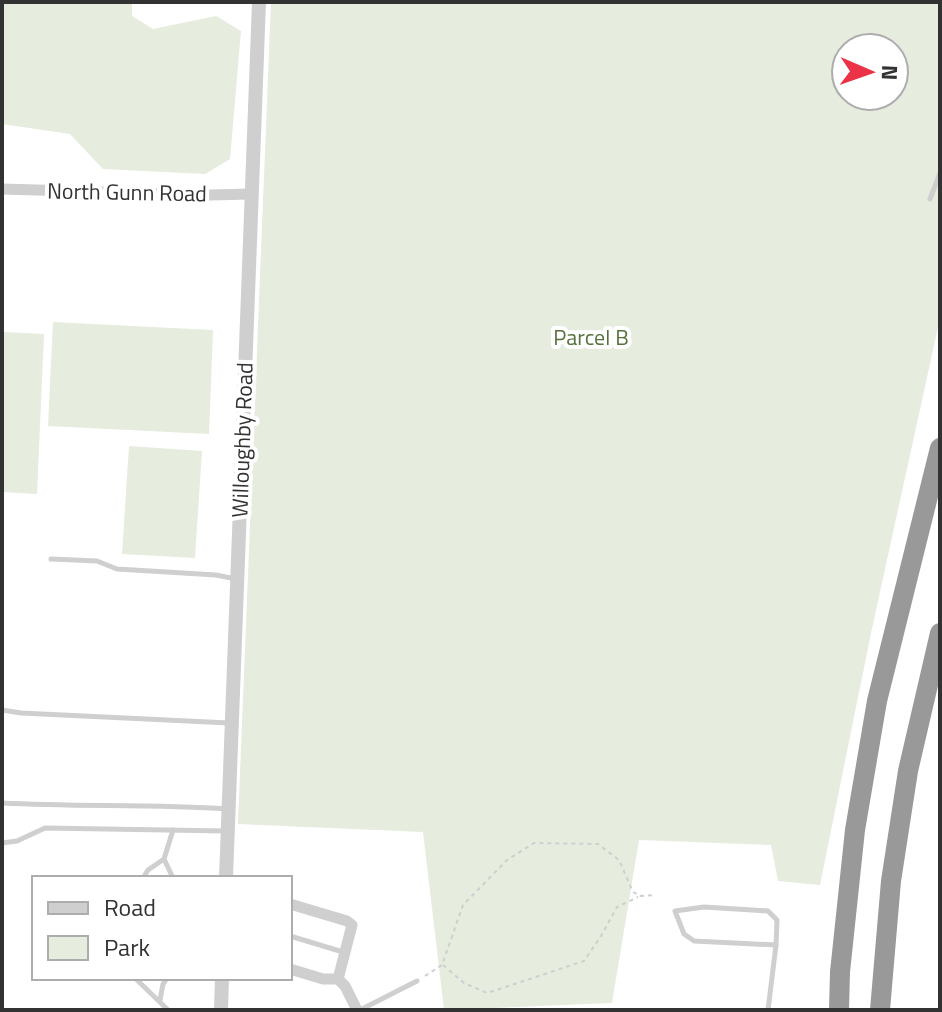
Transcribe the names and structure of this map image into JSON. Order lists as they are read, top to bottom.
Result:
{
  "streets": {
    "street": ["North Gunn Road", "Willoughby Road"]
  },
  "crossings": [
    ["North Gunn Road", "Willoughby Road"]
  ],
  "parks": ["Parcel B"],
  "legend": ["Road", "Park"],
  "north": "right"
}
